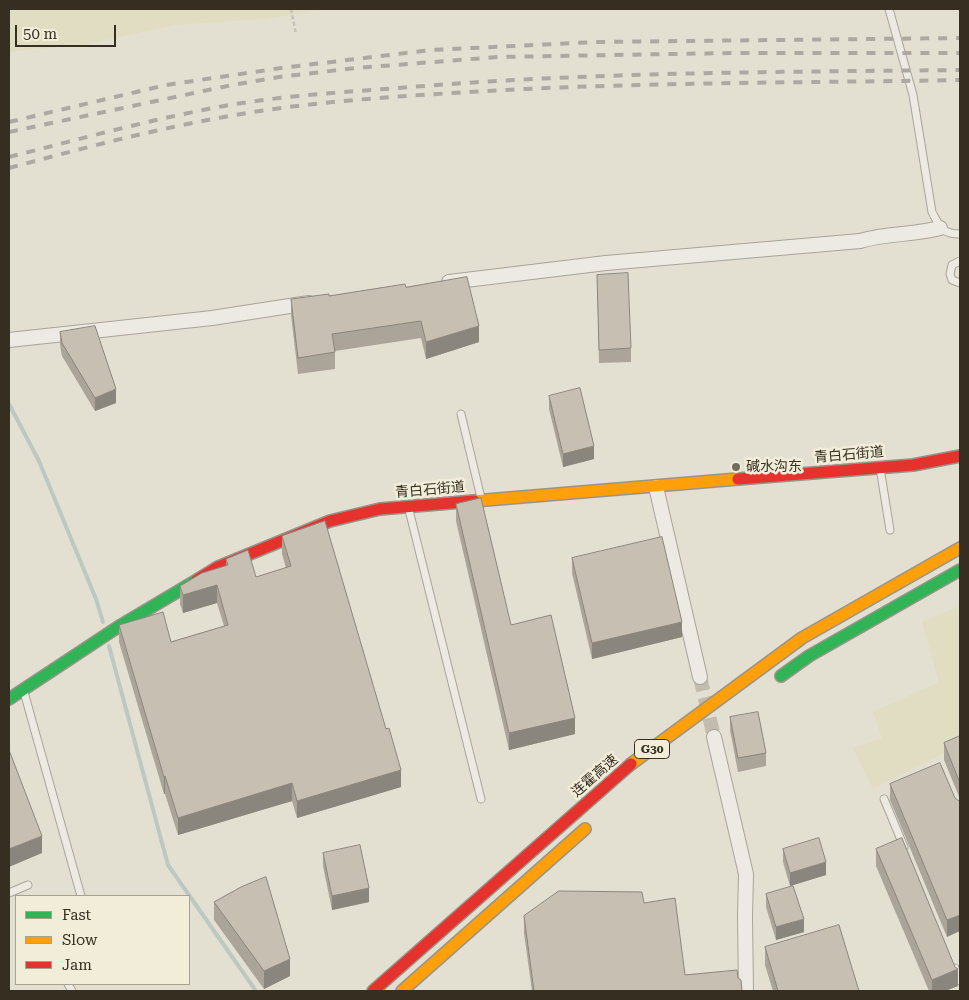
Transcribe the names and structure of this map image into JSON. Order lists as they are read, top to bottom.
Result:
{
  "streets": {
    "main road": ["青白石街道", "G30", "连霍高速"]
  },
  "places": ["碱水沟东"],
  "legend": ["Fast", "Slow", "Jam"],
  "scale_bar": "50 m"
}
